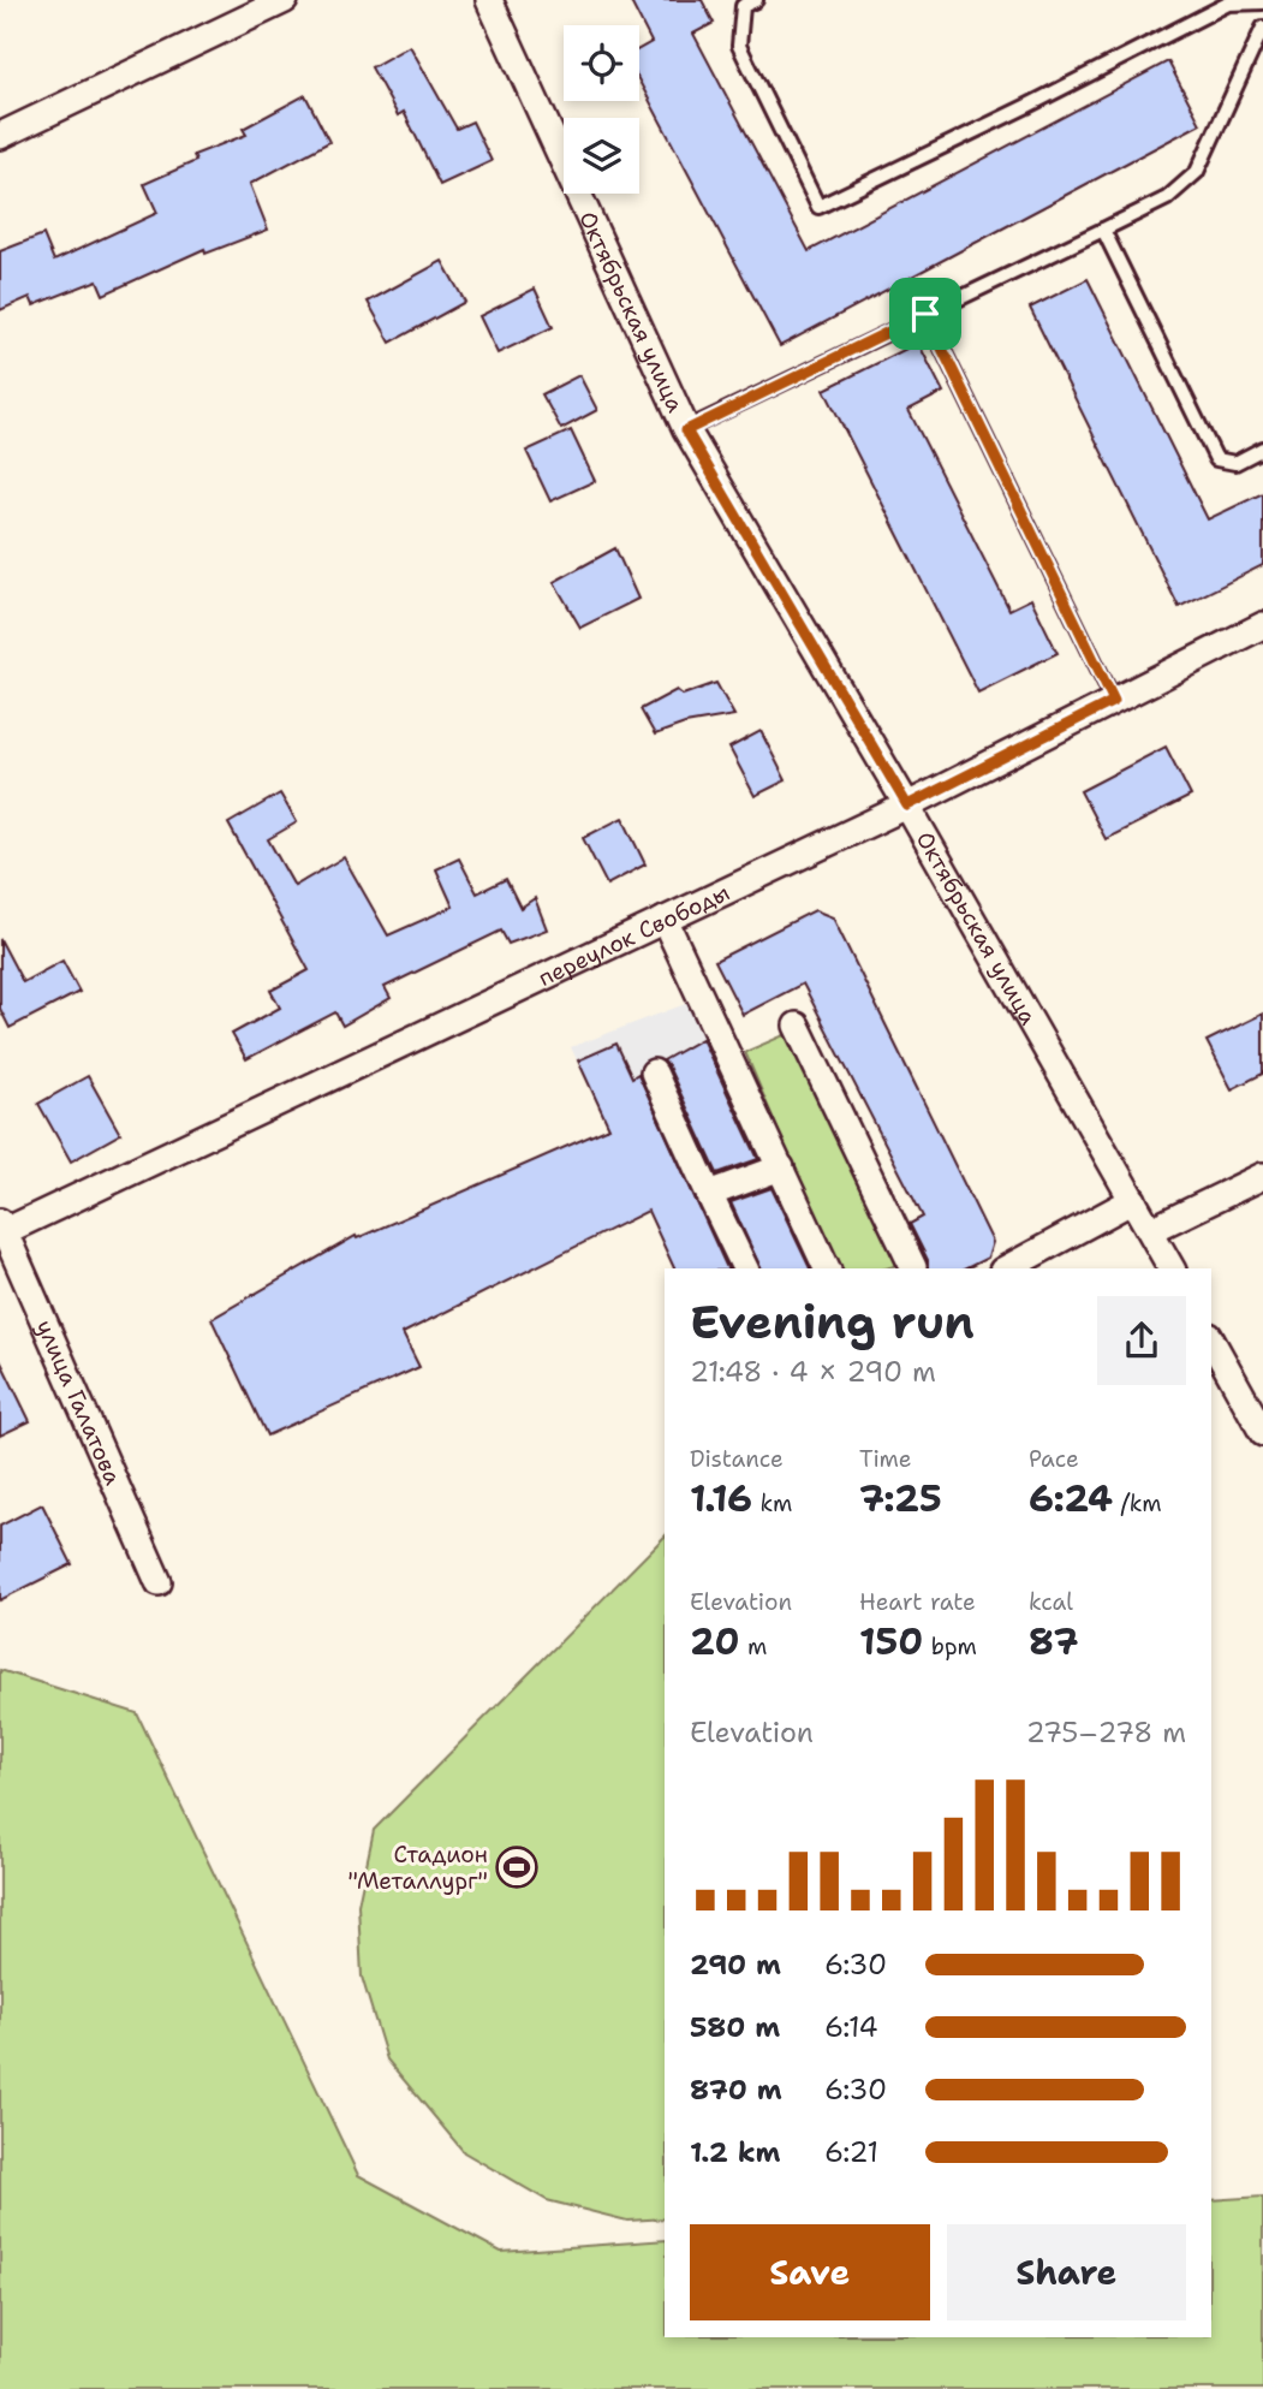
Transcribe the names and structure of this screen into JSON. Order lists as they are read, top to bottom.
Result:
{
  "streets": {
    "street": ["Октябрьская улица", "переулок Свободы", "улица Галатова"]
  },
  "crossings": [
    ["Октябрьская улица", "переулок Свободы"],
    ["переулок Свободы", "улица Галатова"]
  ],
  "places": {
    "sports": ["Стадион \"Металлург\""]
  },
  "page": {
    "heading": ["Evening run", "21:48 · 4 × 290 m"],
    "stats": [
      ["Distance", "1.16 km"],
      ["Time", "7:25"],
      ["Pace", "6:24 /km"],
      ["Elevation", "20 m"],
      ["Heart rate", "150 bpm"],
      ["kcal", "87"]
    ],
    "chart": ["Elevation", "275–278 m"],
    "list": [
      {
        "name": "290 m",
        "note": "6:30"
      },
      {
        "name": "580 m",
        "note": "6:14"
      },
      {
        "name": "870 m",
        "note": "6:30"
      },
      {
        "name": "1.2 km",
        "note": "6:21"
      }
    ],
    "buttons": ["Save", "Share"]
  }
}
